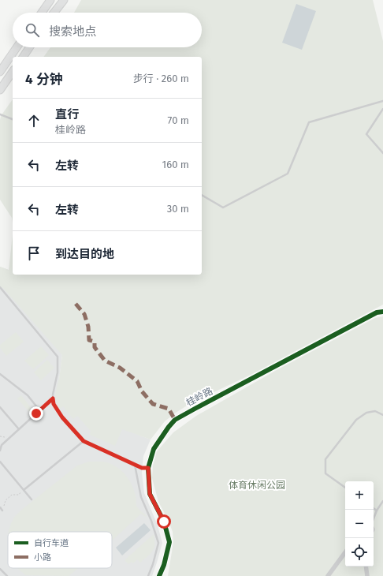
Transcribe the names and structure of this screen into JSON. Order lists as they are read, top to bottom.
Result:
{
  "streets": {
    "street": ["桂岭路"]
  },
  "parks": ["体育休闲公园"],
  "legend": ["自行车道", "小路"],
  "page": {
    "search": "搜索地点",
    "heading": ["4 分钟", "步行 · 260 m"],
    "list": [
      ["直行", "桂岭路", "70 m"],
      ["左转", "160 m"],
      ["左转", "30 m"],
      "到达目的地"
    ],
    "map_buttons": ["+", "−"]
  }
}
